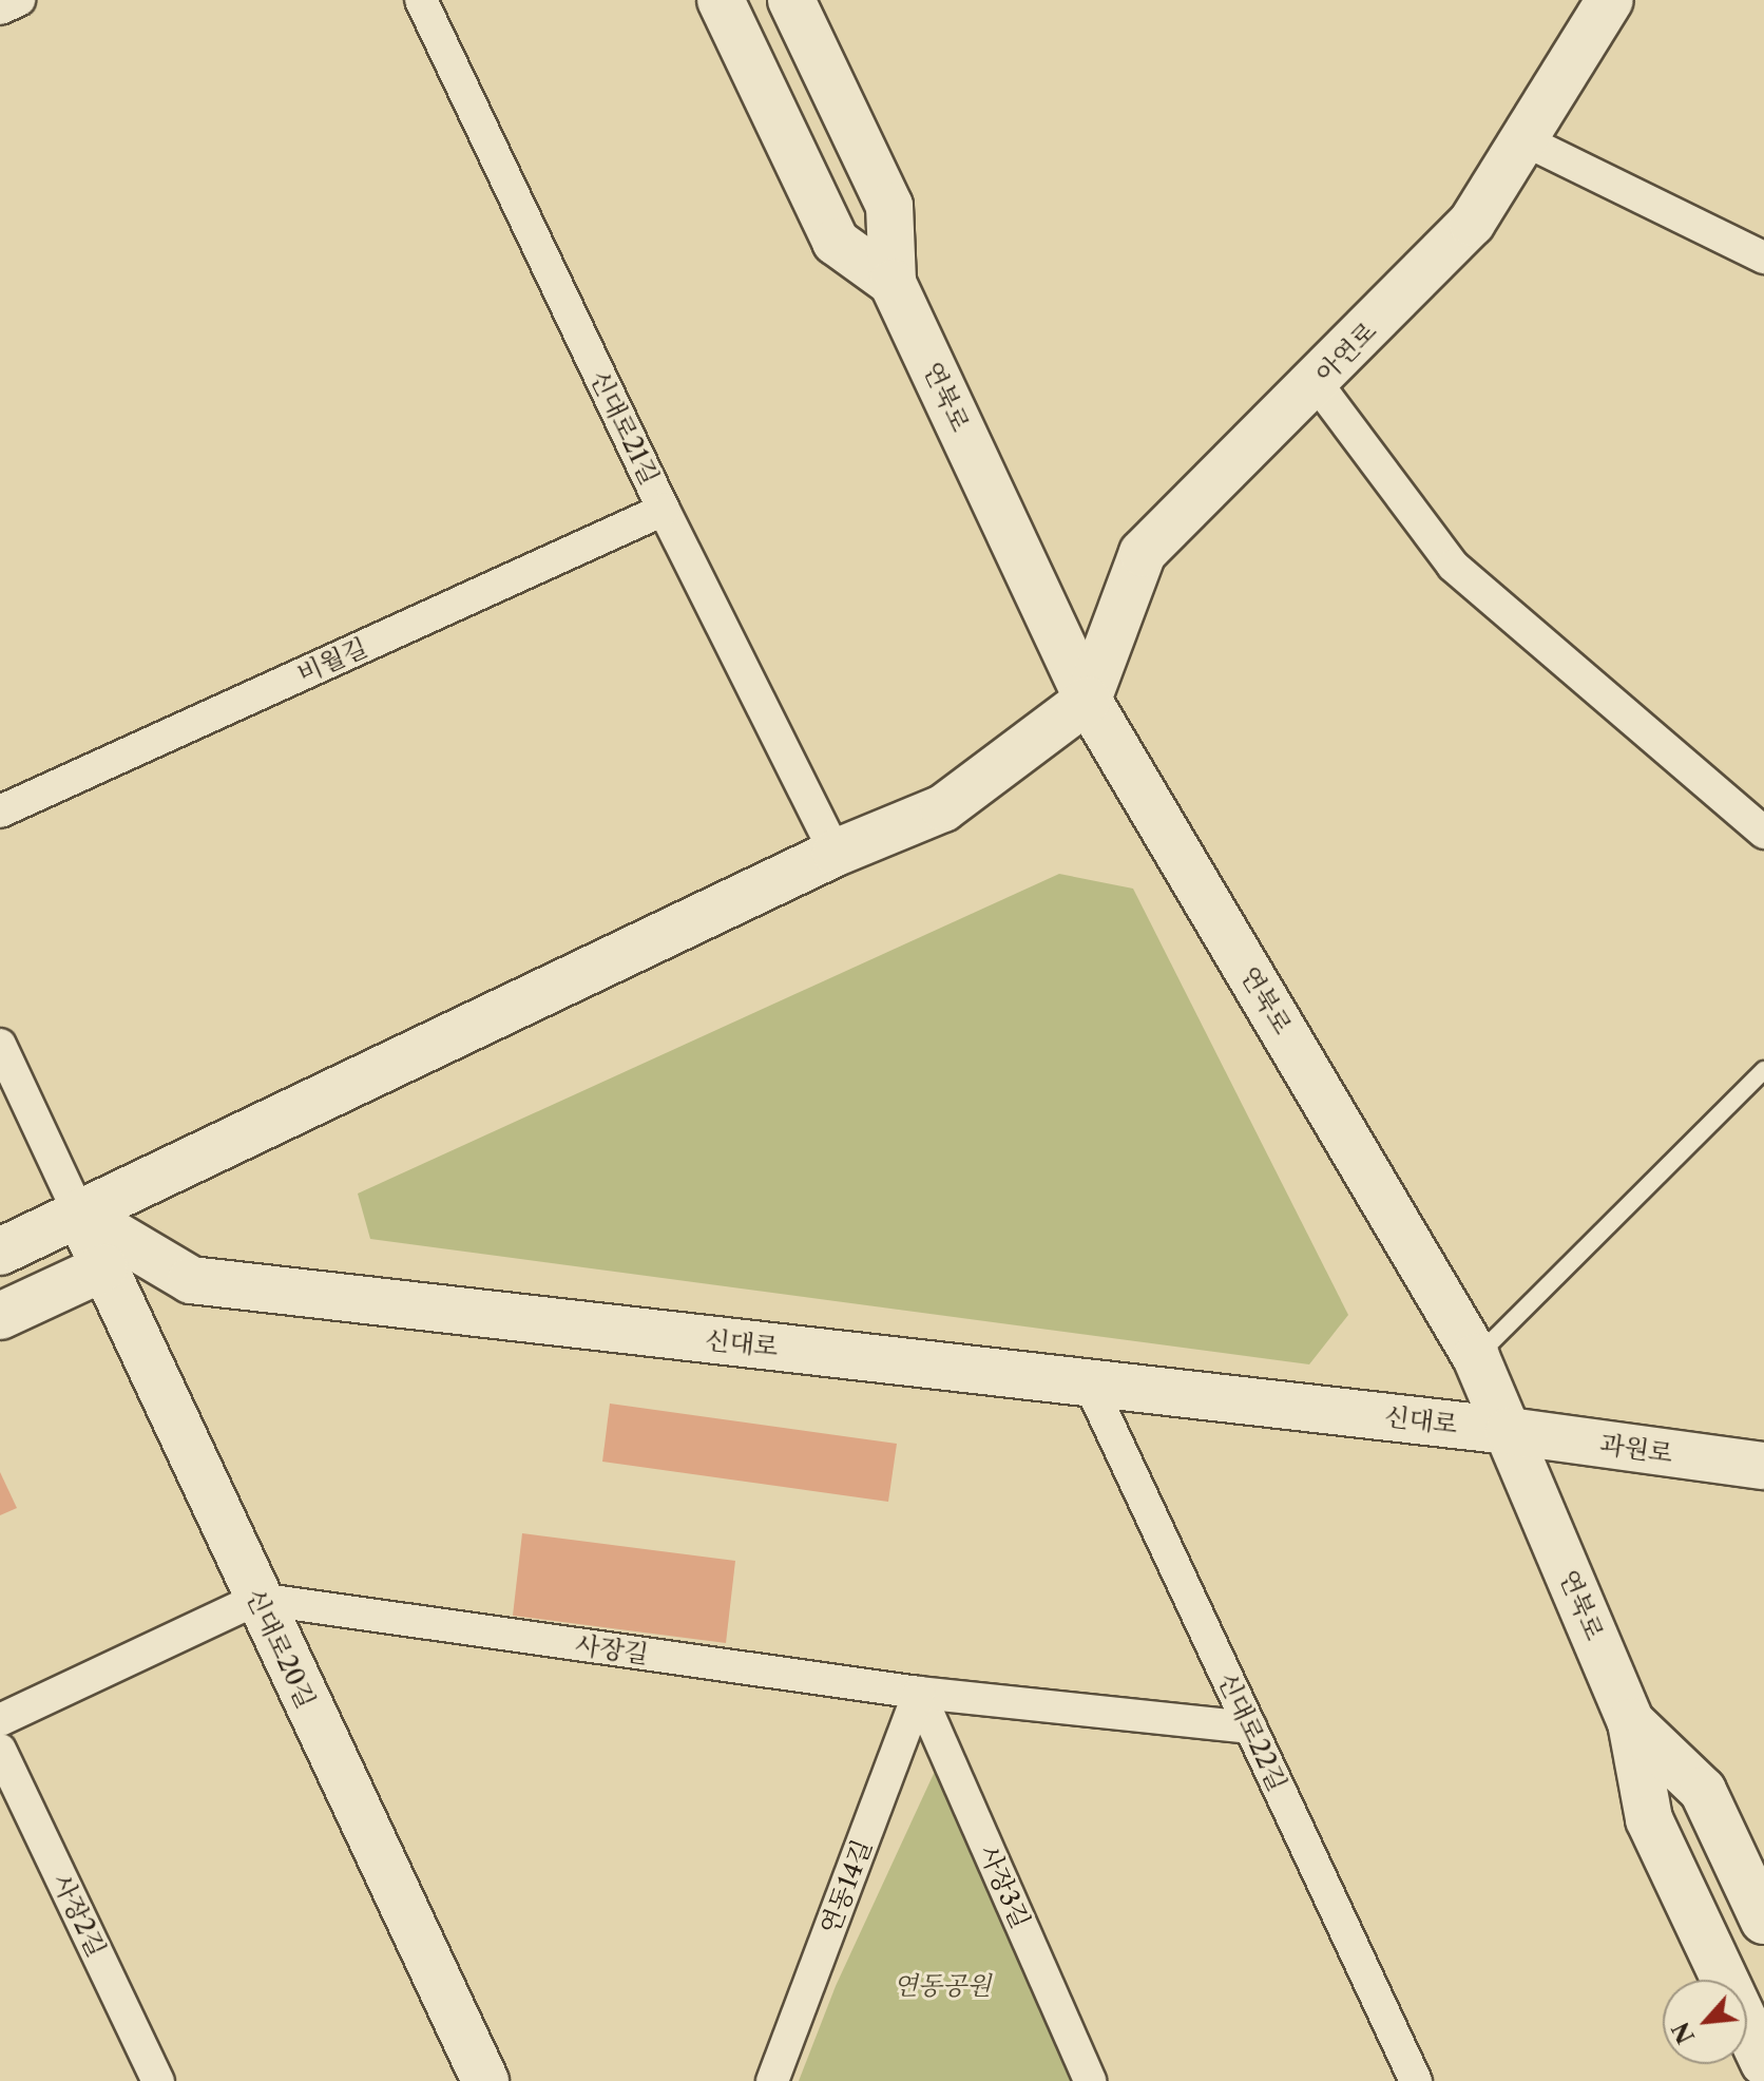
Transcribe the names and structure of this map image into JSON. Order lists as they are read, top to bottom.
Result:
{
  "streets": {
    "main road": [
      "아연로",
      "연북로",
      "신대로",
      "과원로",
      "신대로20길"
    ],
    "street": [
      "신대로21길",
      "비월길",
      "사장길",
      "신대로22길",
      "연동14길",
      "사장3길",
      "사장2길"
    ]
  },
  "crossings": [
    ["아연로", "연북로"],
    ["연북로", "신대로"],
    ["연북로", "과원로"],
    ["신대로21길", "비월길"],
    ["신대로", "과원로"],
    ["신대로", "신대로20길"],
    ["신대로", "신대로22길"],
    ["신대로20길", "사장길"],
    ["사장길", "신대로22길"],
    ["사장길", "연동14길"],
    ["사장길", "사장3길"],
    ["연동14길", "사장3길"]
  ],
  "parks": ["연동공원"],
  "north": "bottom left"
}
